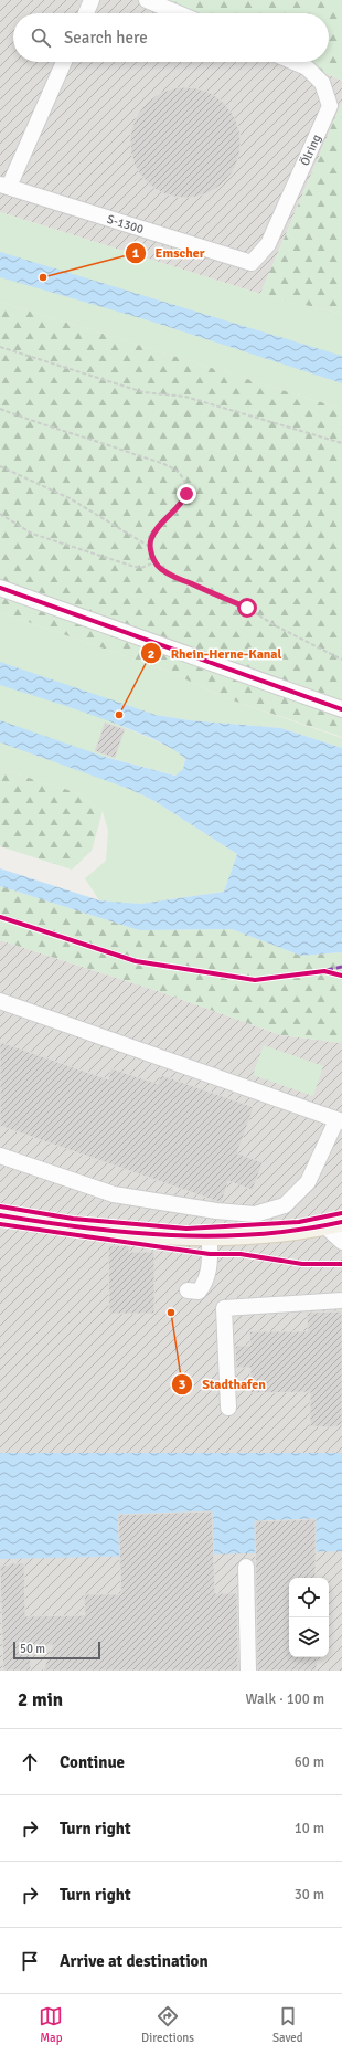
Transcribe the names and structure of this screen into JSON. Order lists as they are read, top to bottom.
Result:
{
  "streets": {
    "lane": ["Ölring", "S-1300"]
  },
  "crossings": [
    ["Ölring", "S-1300"]
  ],
  "places": ["Emscher", "Rhein-Herne-Kanal", "Stadthafen"],
  "scale_bar": "50 m",
  "page": {
    "search": "Search here",
    "scale": "50 m",
    "heading": ["2 min", "Walk · 100 m"],
    "list": [
      ["Continue", "60 m"],
      ["Turn right", "10 m"],
      ["Turn right", "30 m"],
      "Arrive at destination"
    ],
    "nav": ["Map", "Directions", "Saved"]
  }
}
